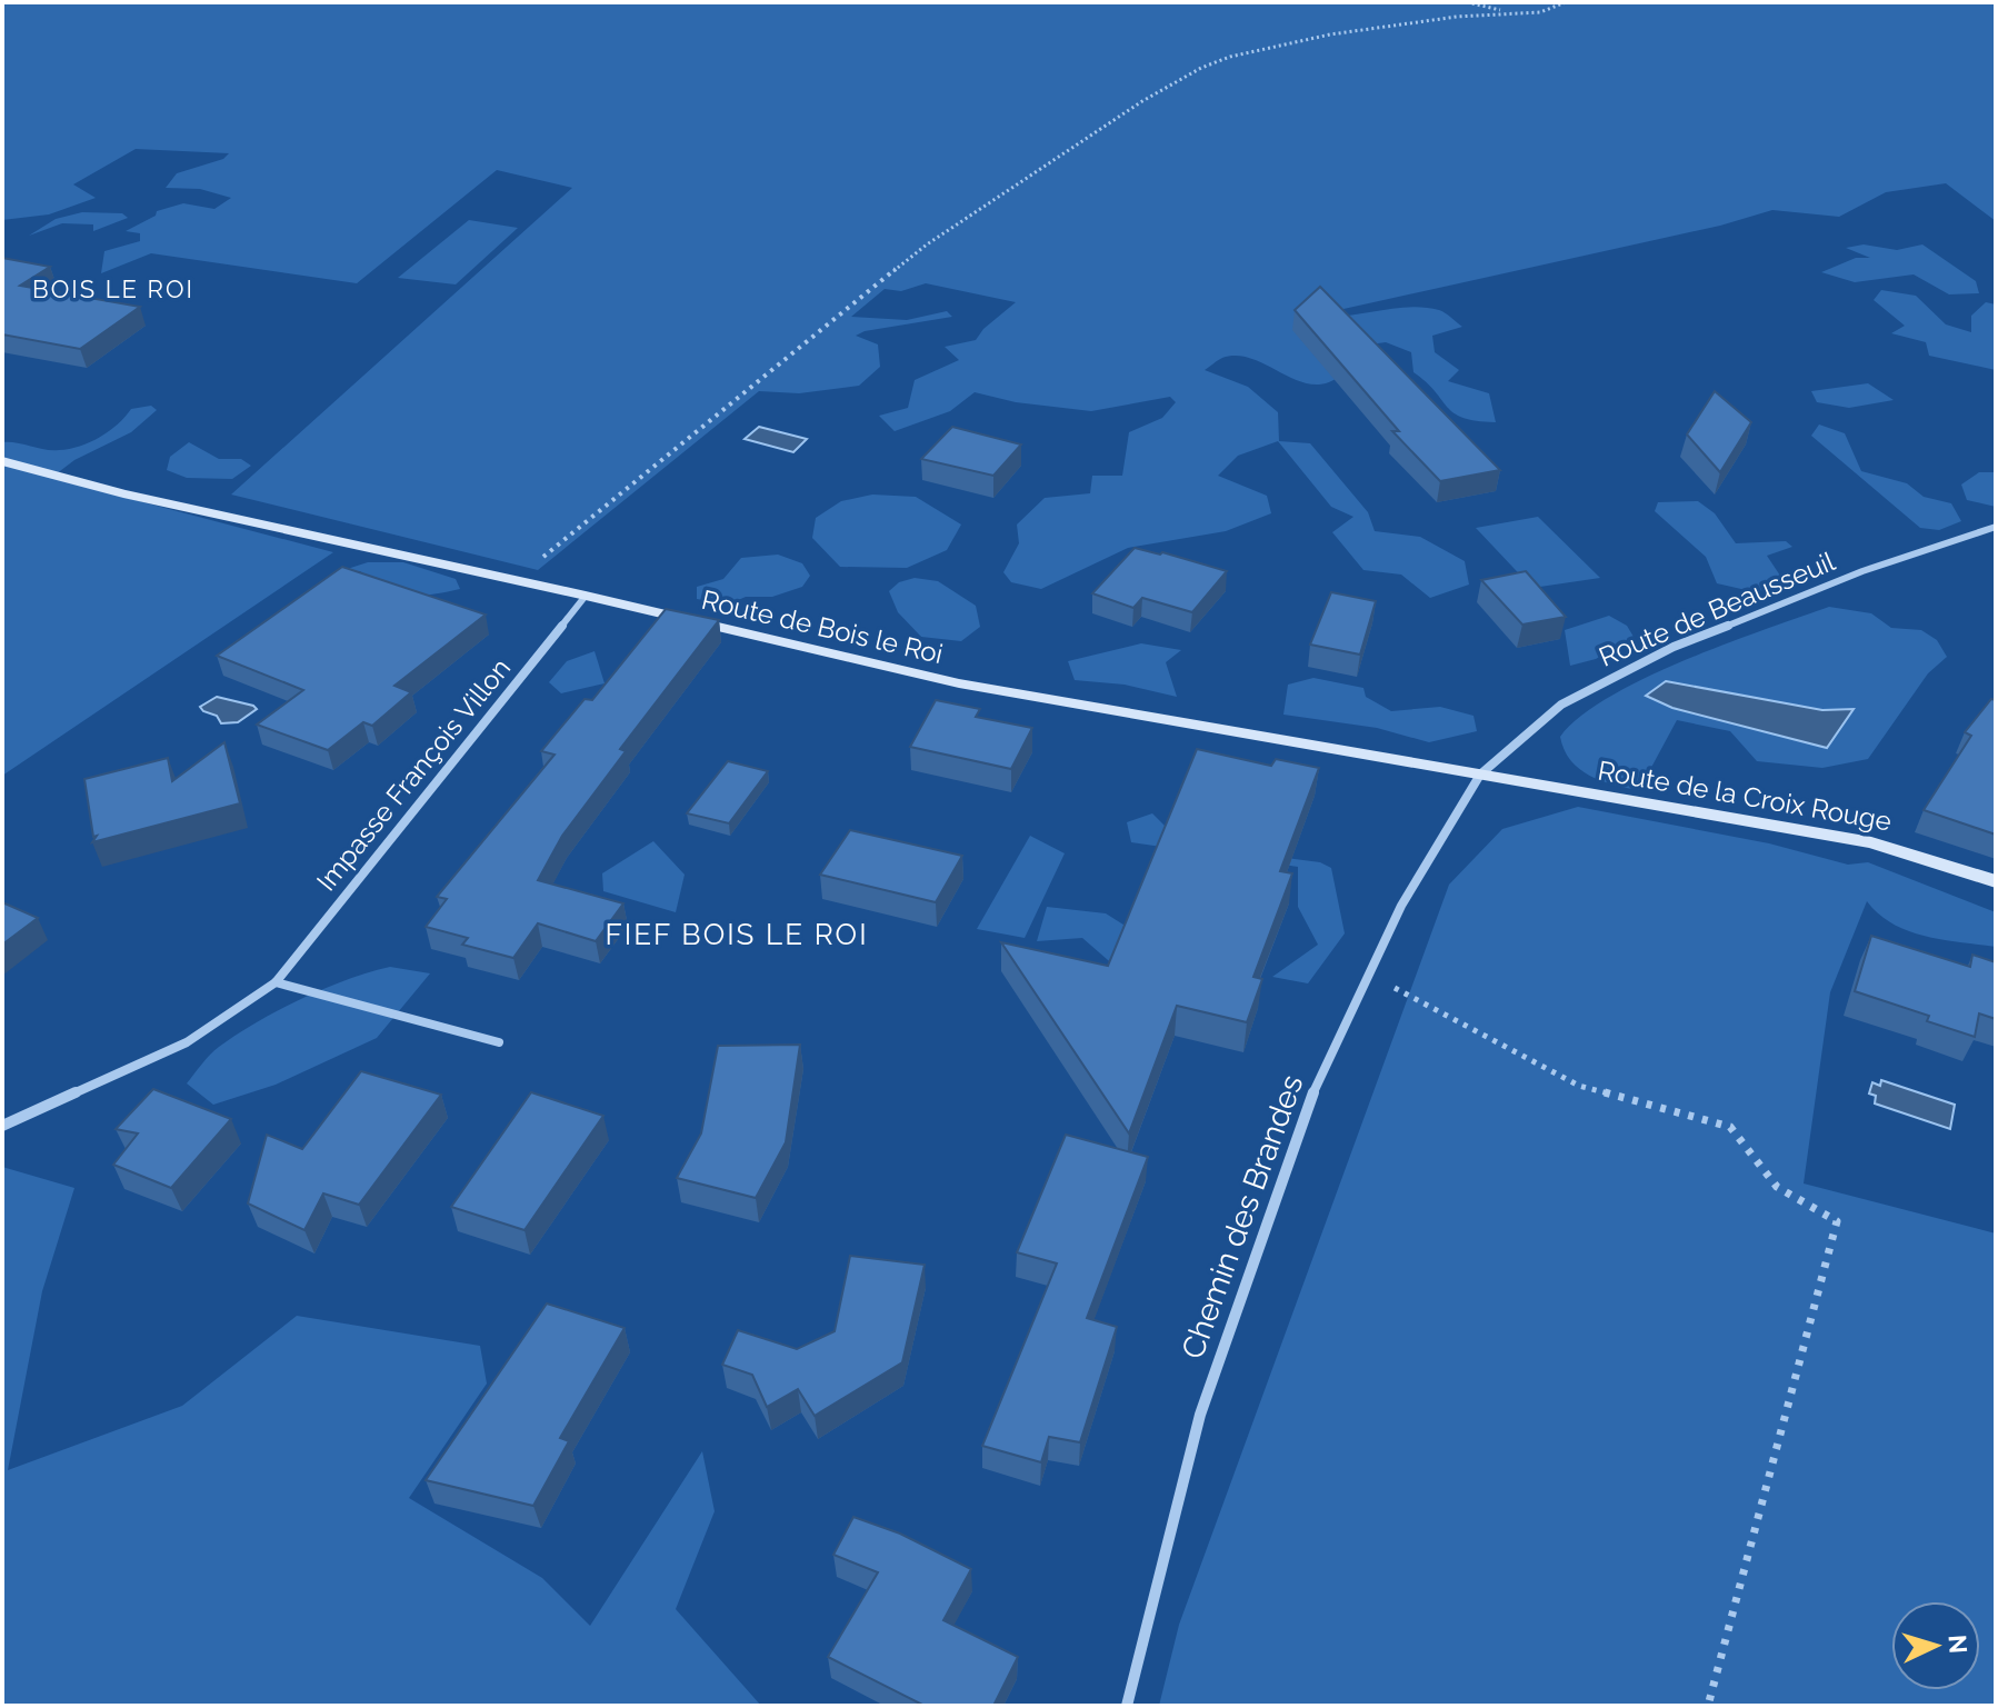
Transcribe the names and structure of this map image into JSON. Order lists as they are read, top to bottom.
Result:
{
  "streets": {
    "street": [
      "Route de Beausseuil",
      "Route de Bois le Roi",
      "Impasse François Villon",
      "Route de la Croix Rouge",
      "Chemin des Brandes"
    ]
  },
  "crossings": [
    ["Route de Beausseuil", "Route de Bois le Roi"],
    ["Route de Beausseuil", "Route de la Croix Rouge"],
    ["Route de Beausseuil", "Chemin des Brandes"],
    ["Route de Bois le Roi", "Impasse François Villon"],
    ["Route de Bois le Roi", "Route de la Croix Rouge"],
    ["Route de Bois le Roi", "Chemin des Brandes"],
    ["Route de la Croix Rouge", "Chemin des Brandes"]
  ],
  "districts": ["BOIS LE ROI", "FIEF BOIS LE ROI"],
  "north": "right"
}
